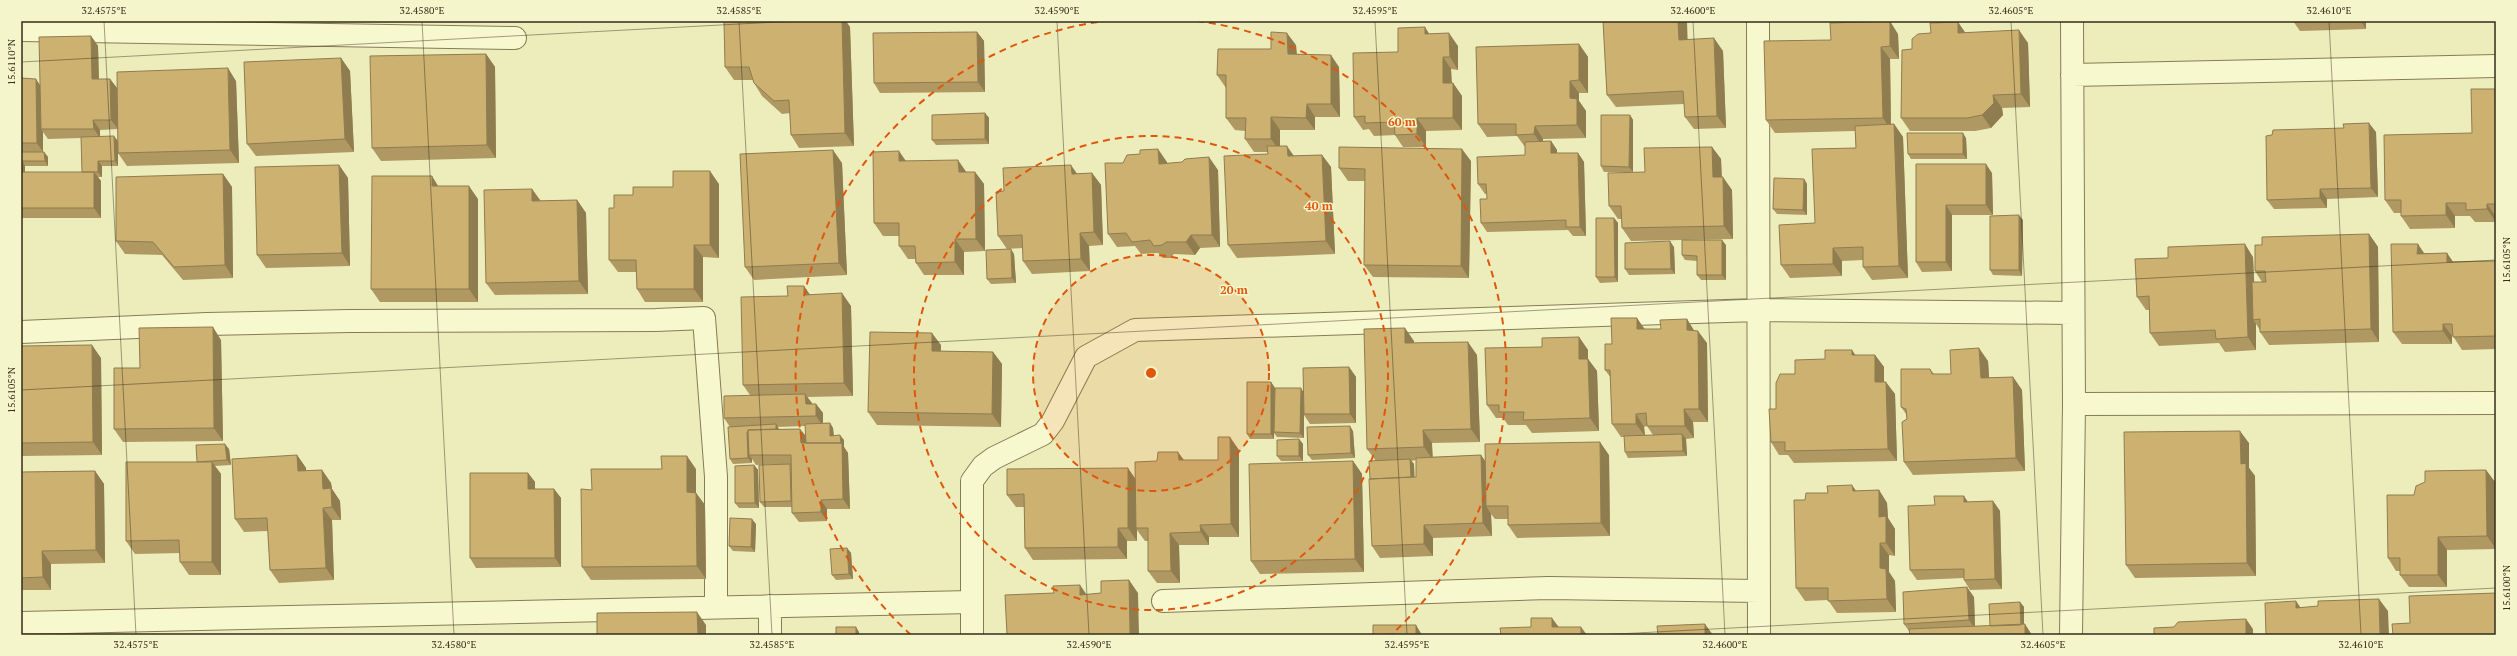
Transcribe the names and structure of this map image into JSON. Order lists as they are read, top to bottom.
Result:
{
  "coordinates": [
    "32.4575°E",
    "32.4580°E",
    "32.4585°E",
    "32.4590°E",
    "32.4595°E",
    "32.4600°E",
    "32.4605°E",
    "32.4610°E",
    "15.6110°N",
    "15.6105°N",
    "15.6100°N"
  ],
  "rings": ["60 m", "40 m", "20 m"]
}
